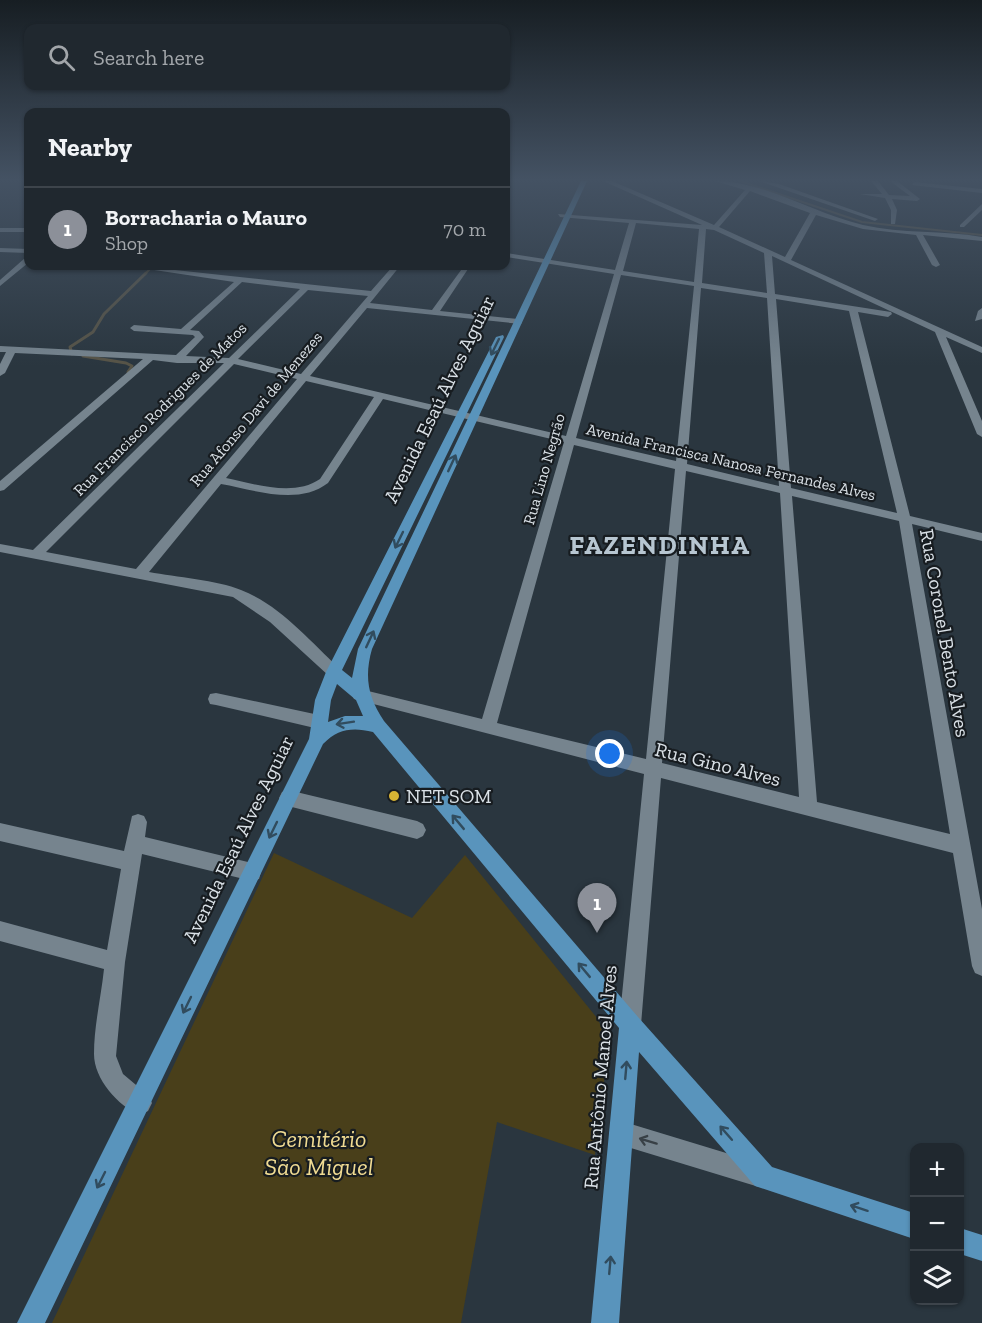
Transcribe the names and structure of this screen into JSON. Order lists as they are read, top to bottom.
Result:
{
  "streets": {
    "main road": ["Avenida Esaú Alves Aguiar", "Rua Antônio Manoel Alves"],
    "street": [
      "Rua Francisco Rodrigues de Matos",
      "Rua Afonso Davi de Menezes",
      "Avenida Francisca Nanosa Fernandes Alves",
      "Rua Lino Negrão",
      "Rua Coronel Bento Alves",
      "Rua Gino Alves"
    ]
  },
  "crossings": [
    ["Avenida Esaú Alves Aguiar", "Avenida Francisca Nanosa Fernandes Alves"],
    ["Avenida Esaú Alves Aguiar", "Rua Gino Alves"],
    ["Rua Francisco Rodrigues de Matos", "Avenida Francisca Nanosa Fernandes Alves"],
    ["Rua Afonso Davi de Menezes", "Avenida Francisca Nanosa Fernandes Alves"],
    ["Avenida Francisca Nanosa Fernandes Alves", "Rua Lino Negrão"],
    ["Avenida Francisca Nanosa Fernandes Alves", "Rua Coronel Bento Alves"],
    ["Avenida Francisca Nanosa Fernandes Alves", "Rua Antônio Manoel Alves"],
    ["Rua Lino Negrão", "Rua Gino Alves"],
    ["Rua Coronel Bento Alves", "Rua Gino Alves"],
    ["Rua Gino Alves", "Rua Antônio Manoel Alves"]
  ],
  "districts": ["FAZENDINHA"],
  "parks": ["Cemitério São Miguel"],
  "places": ["NET SOM"],
  "page": {
    "search": "Search here",
    "heading": "Nearby",
    "list": [
      {
        "mark": "1",
        "name": "Borracharia o Mauro",
        "note": "Shop",
        "value": "70 m"
      }
    ],
    "pins": "1",
    "map_buttons": ["+", "−"]
  }
}
